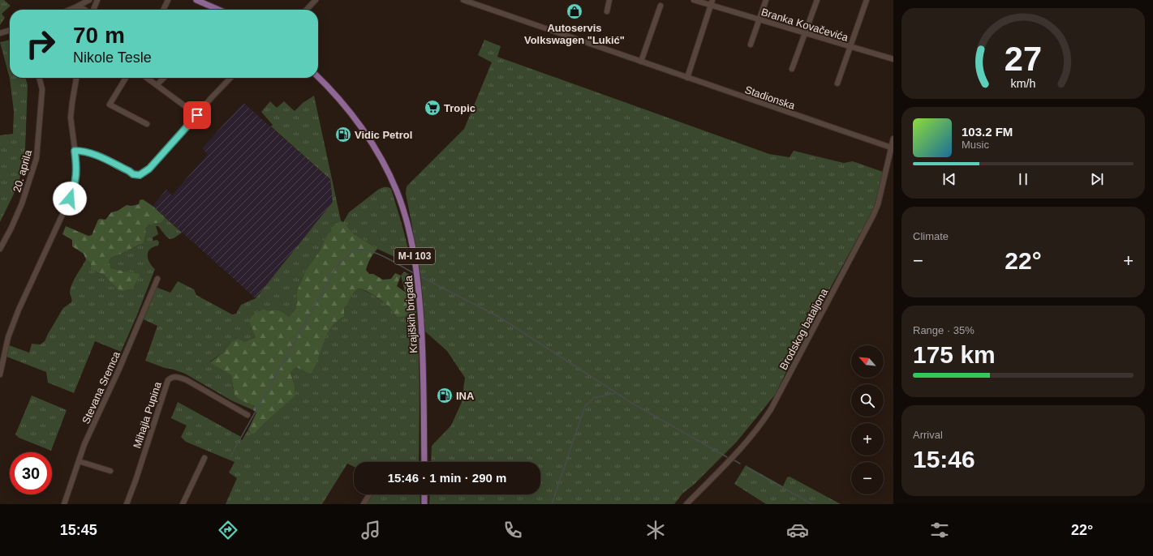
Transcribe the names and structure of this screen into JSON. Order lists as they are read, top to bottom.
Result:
{
  "streets": {
    "main road": ["M-I 103", "Krajiških brigada"],
    "street": [
      "Branka Kovačevića",
      "Stadionska",
      "20. aprila",
      "Brodskog bataljona",
      "Stevana Sremca",
      "Mihajla Pupina"
    ]
  },
  "crossings": [
    ["Stadionska", "Brodskog bataljona"]
  ],
  "places": {
    "shop": ["Autoservis Volkswagen \"Lukić\""],
    "supermarket": ["Tropic"],
    "fuel station": ["Vidic Petrol", "INA"]
  },
  "north": "top left",
  "page": {
    "turn": ["70 m", "Nikole Tesle"],
    "song": ["103.2 FM", "Music"],
    "tile": [
      "Climate",
      ["Range · 35%", "175 km"],
      ["Arrival", "15:46"]
    ],
    "heat": ["−", "22°", "+"],
    "map_buttons": ["+", "−"],
    "limit": "30",
    "trip": "15:46 · 1 min · 290 m",
    "tabs": ["15:45", "22°"],
    "gauge": ["27", "km/h"]
  }
}
